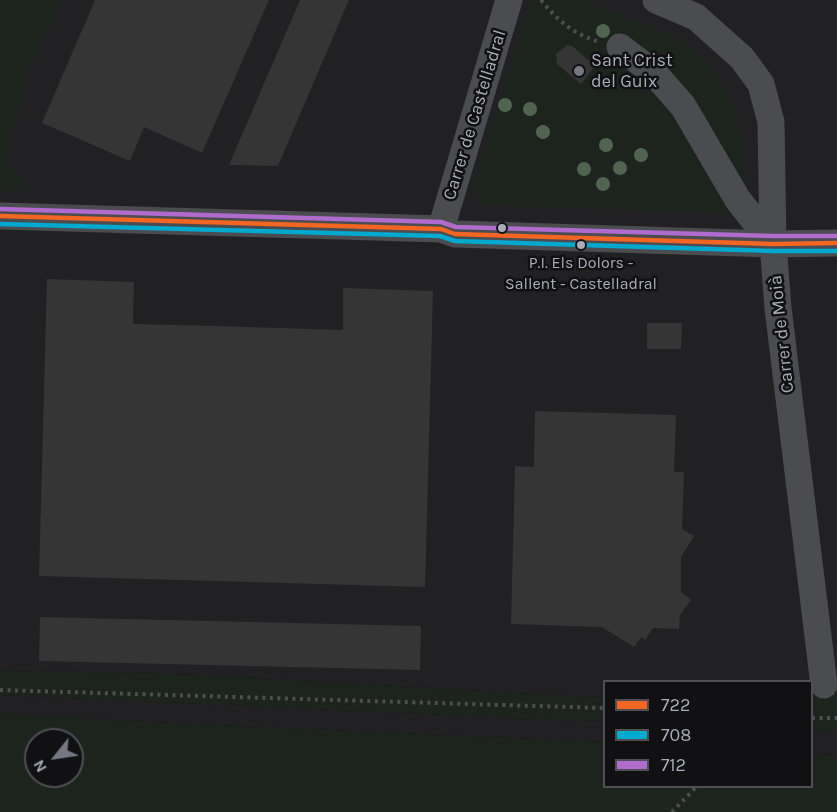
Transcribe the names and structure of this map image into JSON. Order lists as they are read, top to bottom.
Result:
{
  "streets": {
    "street": ["Carrer de Castelladral", "Carrer de Moià"]
  },
  "places": ["Sant Crist del Guix", "P.I. Els Dolors - Sallent - Castelladral"],
  "lines": ["transit line 712", "transit line 722", "transit line 708"],
  "legend": ["722", "708", "712"],
  "north": "bottom left"
}
